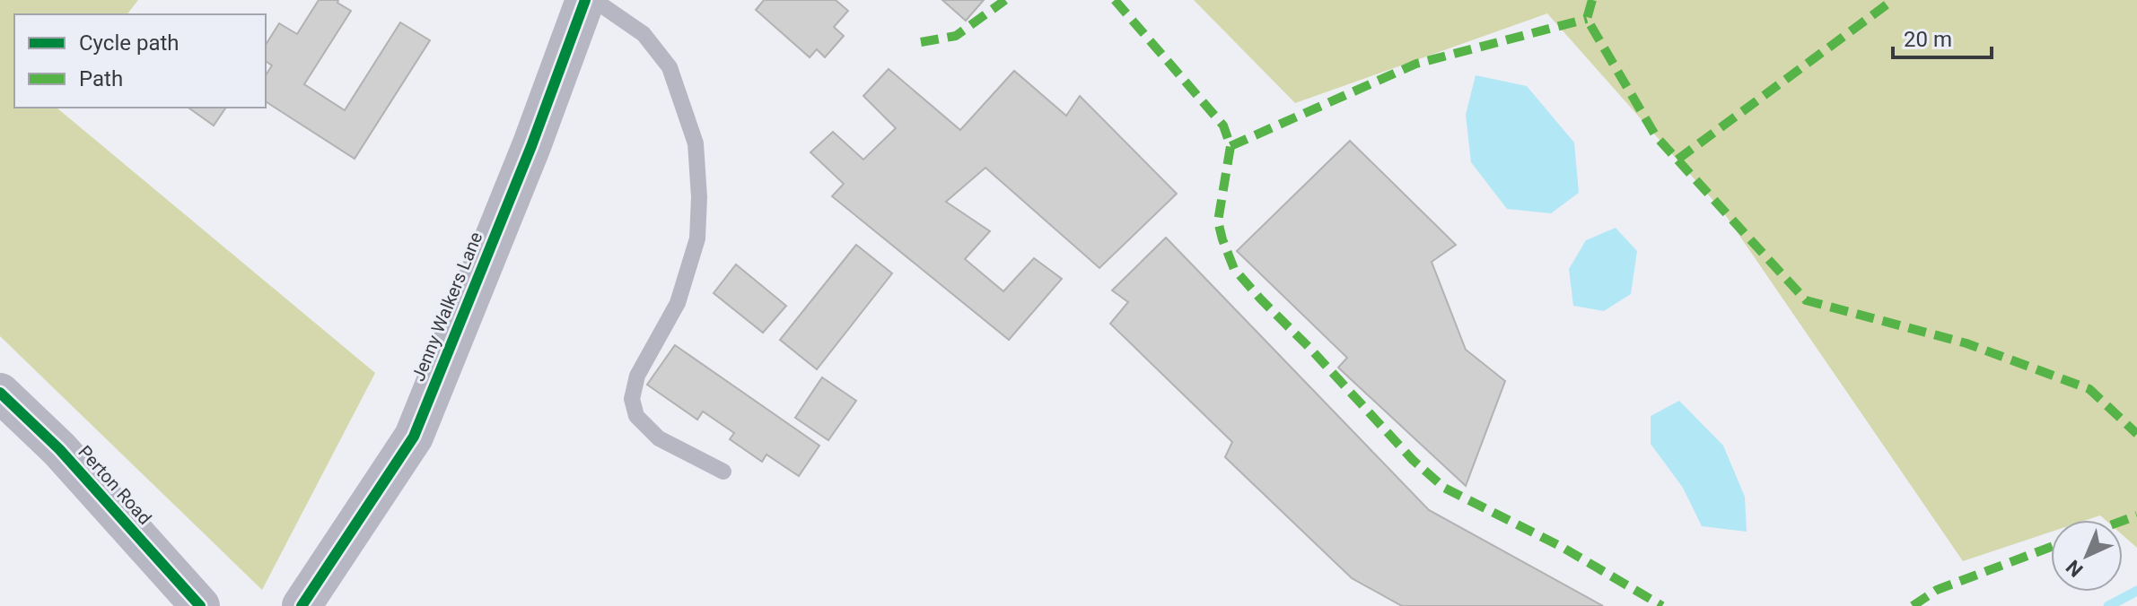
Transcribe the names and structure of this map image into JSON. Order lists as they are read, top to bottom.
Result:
{
  "streets": {
    "street": ["Jenny Walkers Lane", "Perton Road"]
  },
  "legend": ["Cycle path", "Path"],
  "scale_bar": "20 m",
  "north": "bottom left"
}
